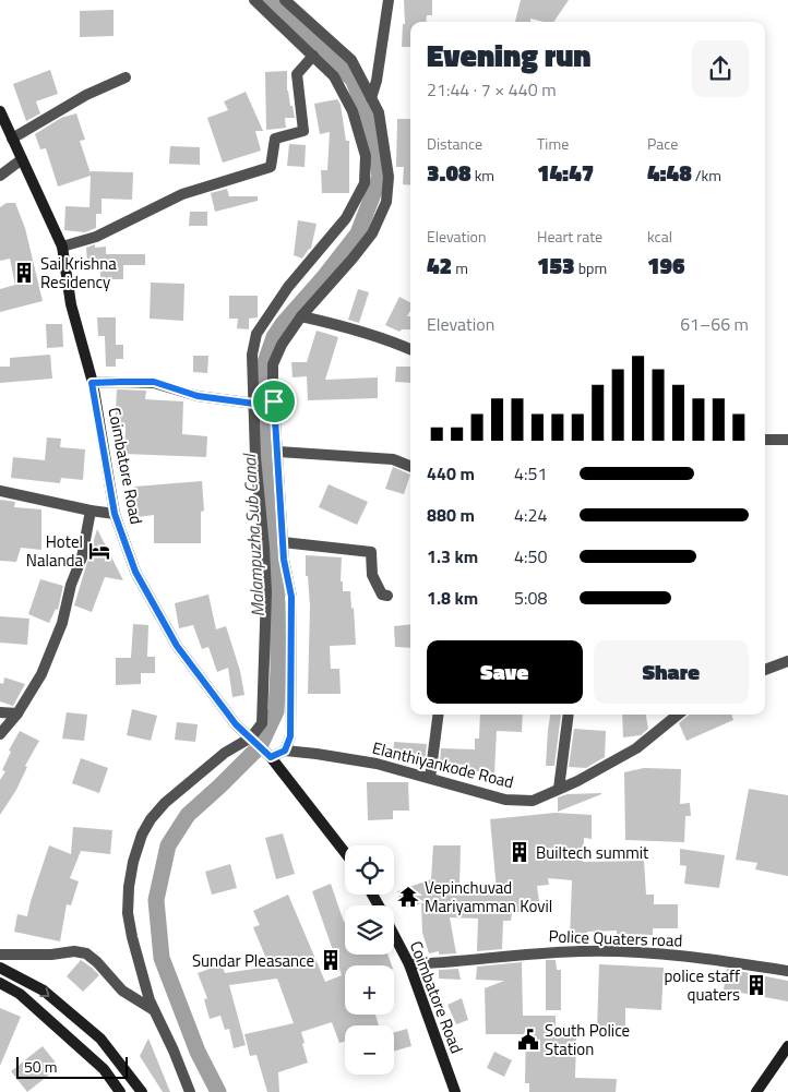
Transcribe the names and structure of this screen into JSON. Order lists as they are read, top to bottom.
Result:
{
  "streets": {
    "main road": ["Coimbatore Road"],
    "street": ["Elanthiyankode Road", "Police Quaters road"]
  },
  "crossings": [
    ["Coimbatore Road", "Elanthiyankode Road"],
    ["Coimbatore Road", "Police Quaters road"]
  ],
  "water": ["Malampuzha Sub Canal"],
  "places": {
    "building": [
      "Sai Krishna Residency",
      "Builtech summit",
      "Sundar Pleasance",
      "police staff quaters"
    ],
    "hotel": ["Hotel Nalanda"],
    "temple": ["Vepinchuvad Mariyamman Kovil"],
    "public building": ["South Police Station"]
  },
  "scale_bar": "50 m",
  "page": {
    "heading": ["Evening run", "21:44 · 7 × 440 m"],
    "stats": [
      ["Distance", "3.08 km"],
      ["Time", "14:47"],
      ["Pace", "4:48 /km"],
      ["Elevation", "42 m"],
      ["Heart rate", "153 bpm"],
      ["kcal", "196"]
    ],
    "chart": ["Elevation", "61–66 m"],
    "list": [
      {
        "name": "440 m",
        "note": "4:51"
      },
      {
        "name": "880 m",
        "note": "4:24"
      },
      {
        "name": "1.3 km",
        "note": "4:50"
      },
      {
        "name": "1.8 km",
        "note": "5:08"
      }
    ],
    "buttons": ["Save", "Share"],
    "map_buttons": ["+", "−"],
    "scale": "50 m"
  }
}
